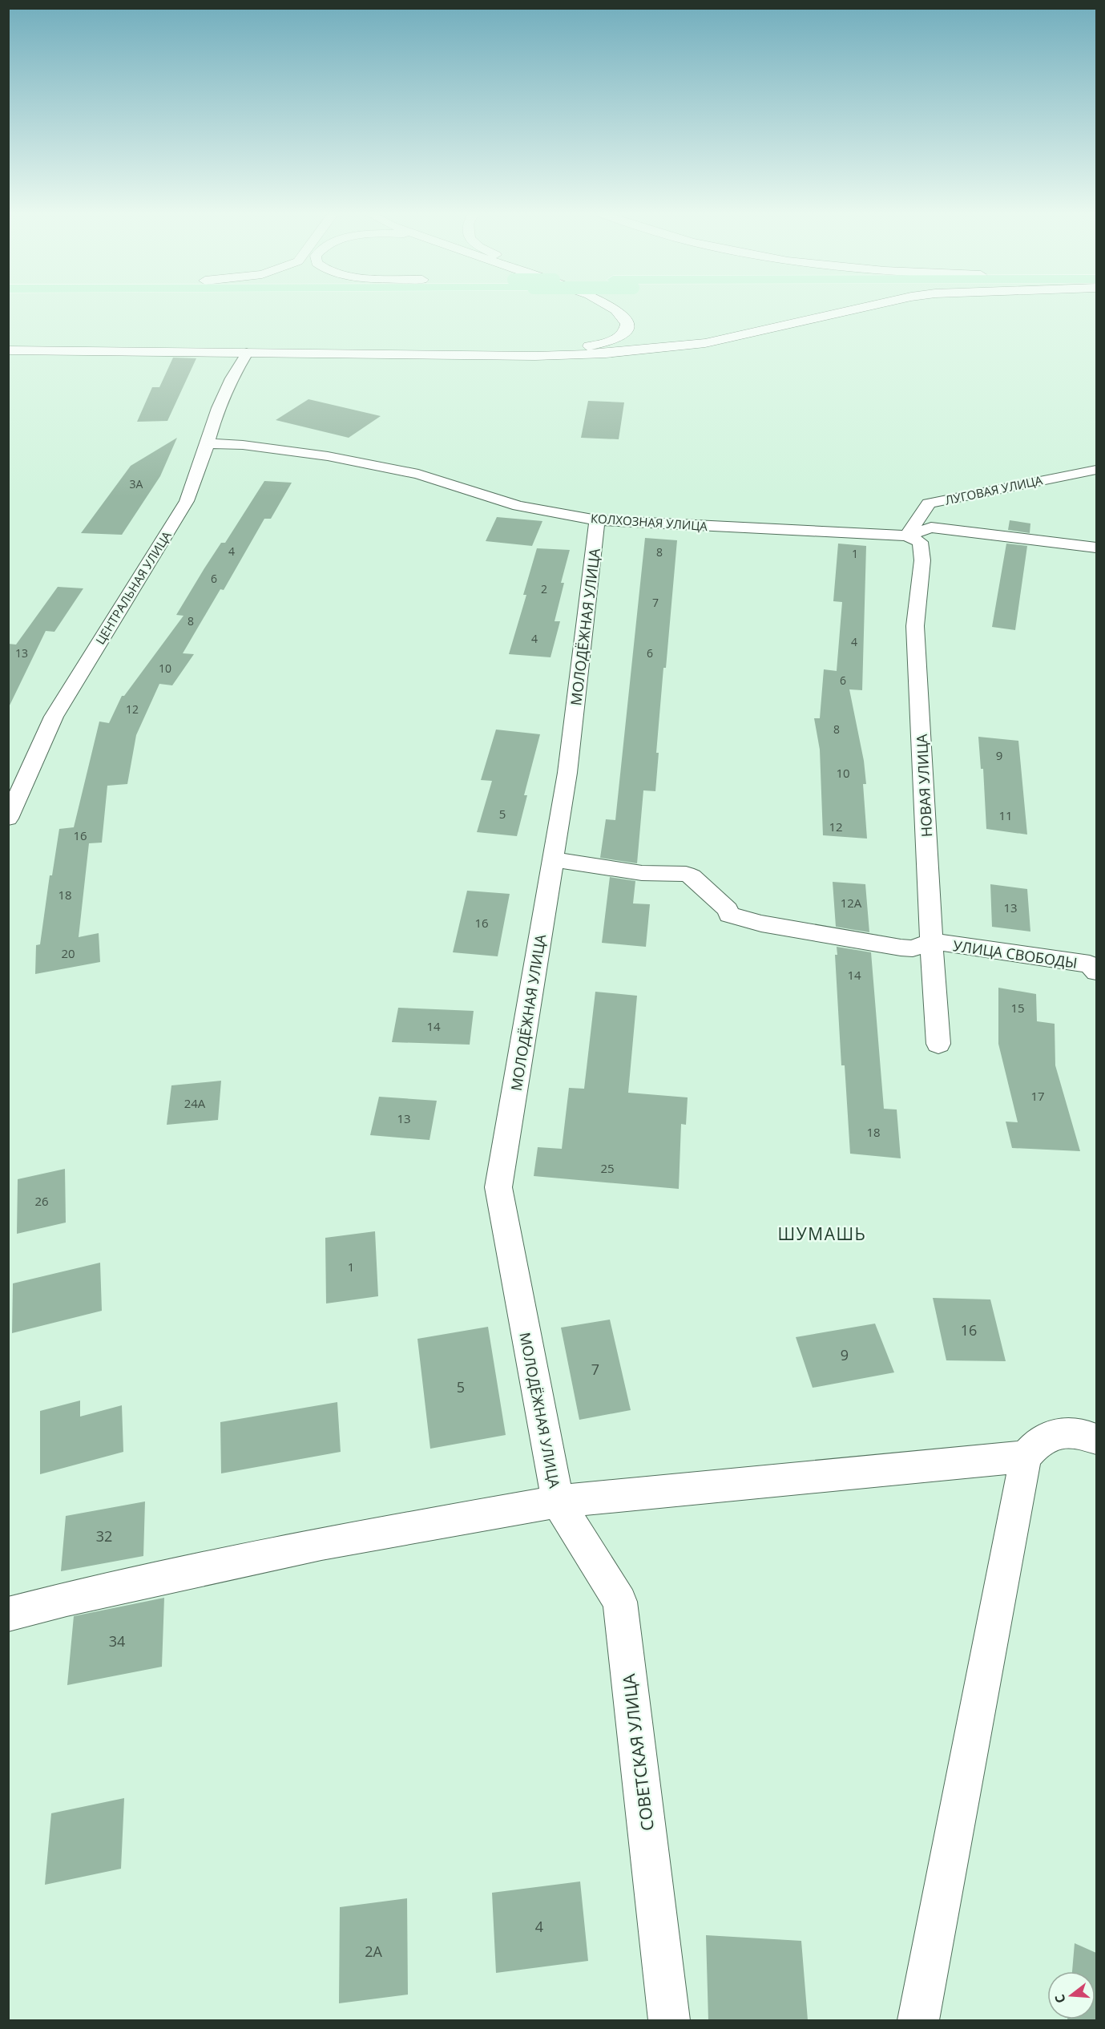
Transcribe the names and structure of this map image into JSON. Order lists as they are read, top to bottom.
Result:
{
  "streets": {
    "street": [
      "ЛУГОВАЯ УЛИЦА",
      "КОЛХОЗНАЯ УЛИЦА",
      "ЦЕНТРАЛЬНАЯ УЛИЦА",
      "МОЛОДЁЖНАЯ УЛИЦА",
      "НОВАЯ УЛИЦА",
      "УЛИЦА СВОБОДЫ",
      "СОВЕТСКАЯ УЛИЦА"
    ]
  },
  "crossings": [
    ["ЛУГОВАЯ УЛИЦА", "КОЛХОЗНАЯ УЛИЦА"],
    ["ЛУГОВАЯ УЛИЦА", "НОВАЯ УЛИЦА"],
    ["КОЛХОЗНАЯ УЛИЦА", "ЦЕНТРАЛЬНАЯ УЛИЦА"],
    ["КОЛХОЗНАЯ УЛИЦА", "МОЛОДЁЖНАЯ УЛИЦА"],
    ["КОЛХОЗНАЯ УЛИЦА", "НОВАЯ УЛИЦА"],
    ["МОЛОДЁЖНАЯ УЛИЦА", "СОВЕТСКАЯ УЛИЦА"],
    ["НОВАЯ УЛИЦА", "УЛИЦА СВОБОДЫ"]
  ],
  "districts": ["ШУМАШЬ"],
  "house_numbers": [
    "3А",
    "4",
    "8",
    "1",
    "6",
    "2",
    "7",
    "8",
    "4",
    "4",
    "13",
    "6",
    "10",
    "6",
    "12",
    "8",
    "9",
    "10",
    "5",
    "11",
    "12",
    "16",
    "18",
    "12А",
    "13",
    "16",
    "20",
    "14",
    "15",
    "14",
    "17",
    "24А",
    "13",
    "18",
    "25",
    "26",
    "1",
    "16",
    "9",
    "7",
    "5",
    "32",
    "34",
    "4",
    "2А"
  ],
  "north": "left"
}
